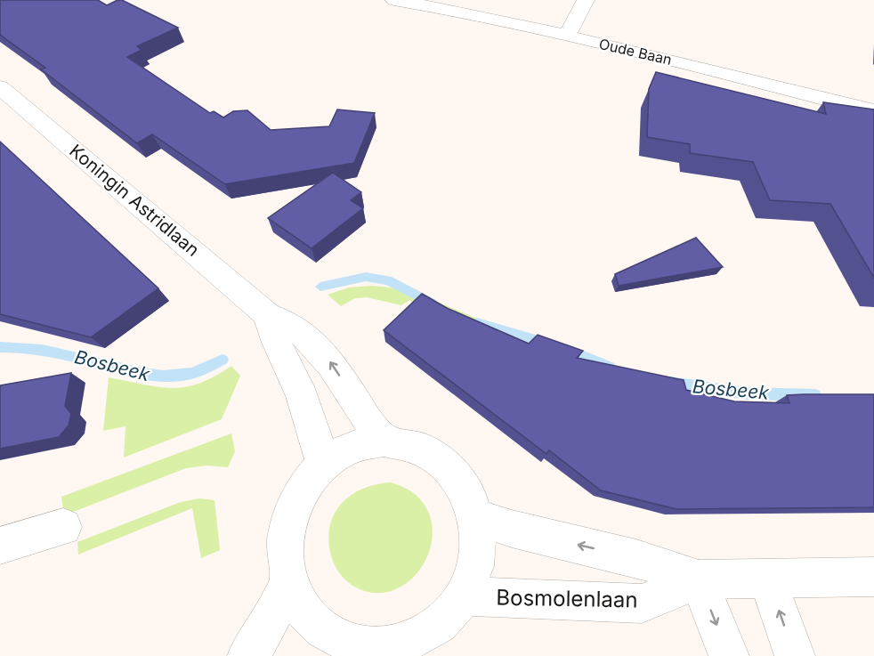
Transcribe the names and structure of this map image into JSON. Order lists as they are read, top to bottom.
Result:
{
  "streets": {
    "main road": ["Oude Baan", "Koningin Astridlaan", "Bosmolenlaan"]
  },
  "water": ["Bosbeek"]
}
